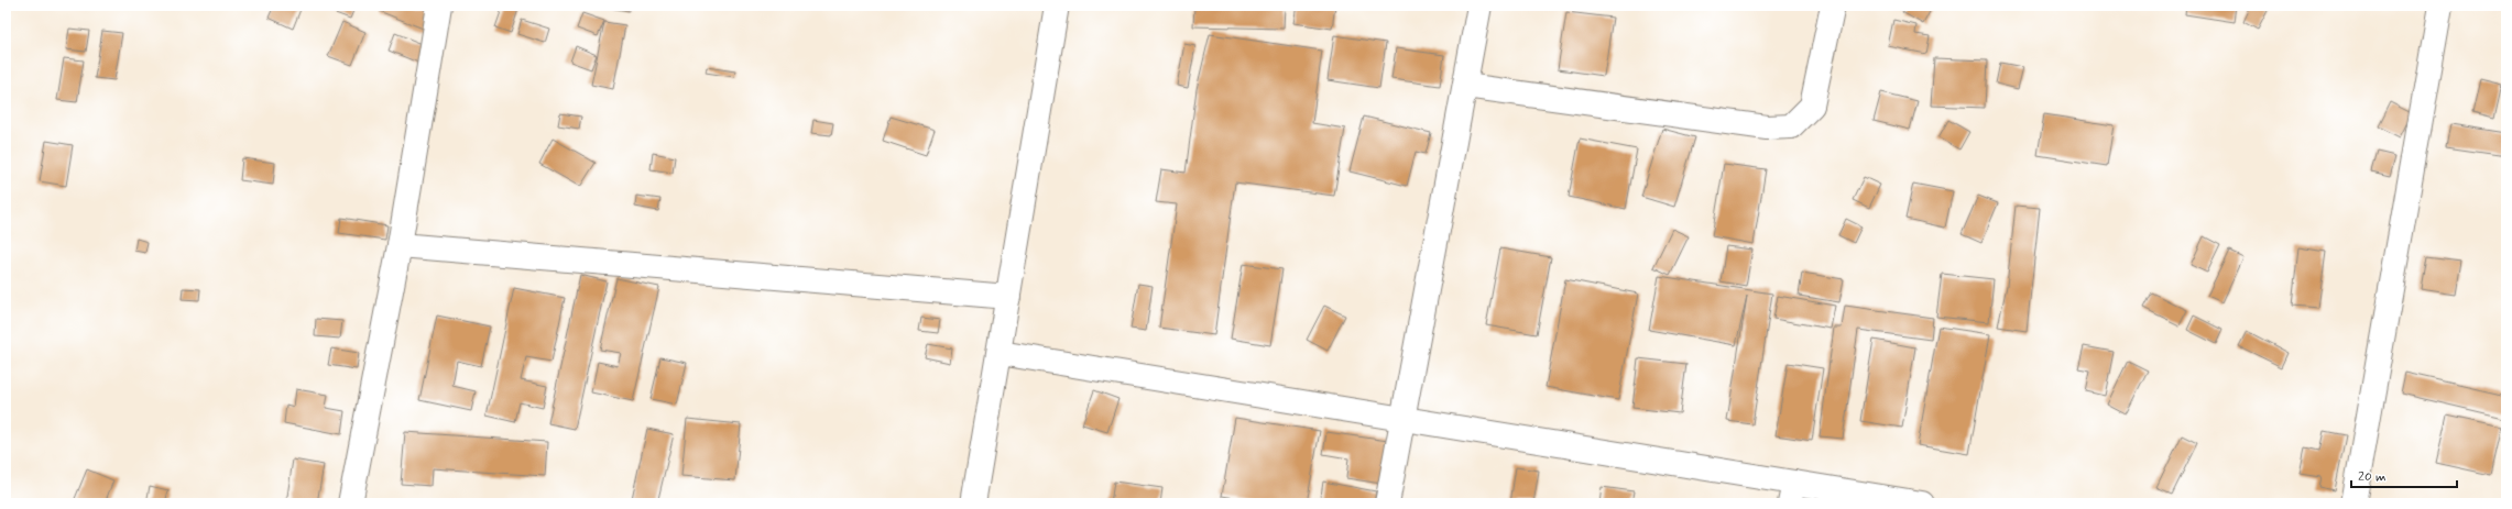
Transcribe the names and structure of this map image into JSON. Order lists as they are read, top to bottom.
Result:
{
  "scale_bar": "20 m"
}
